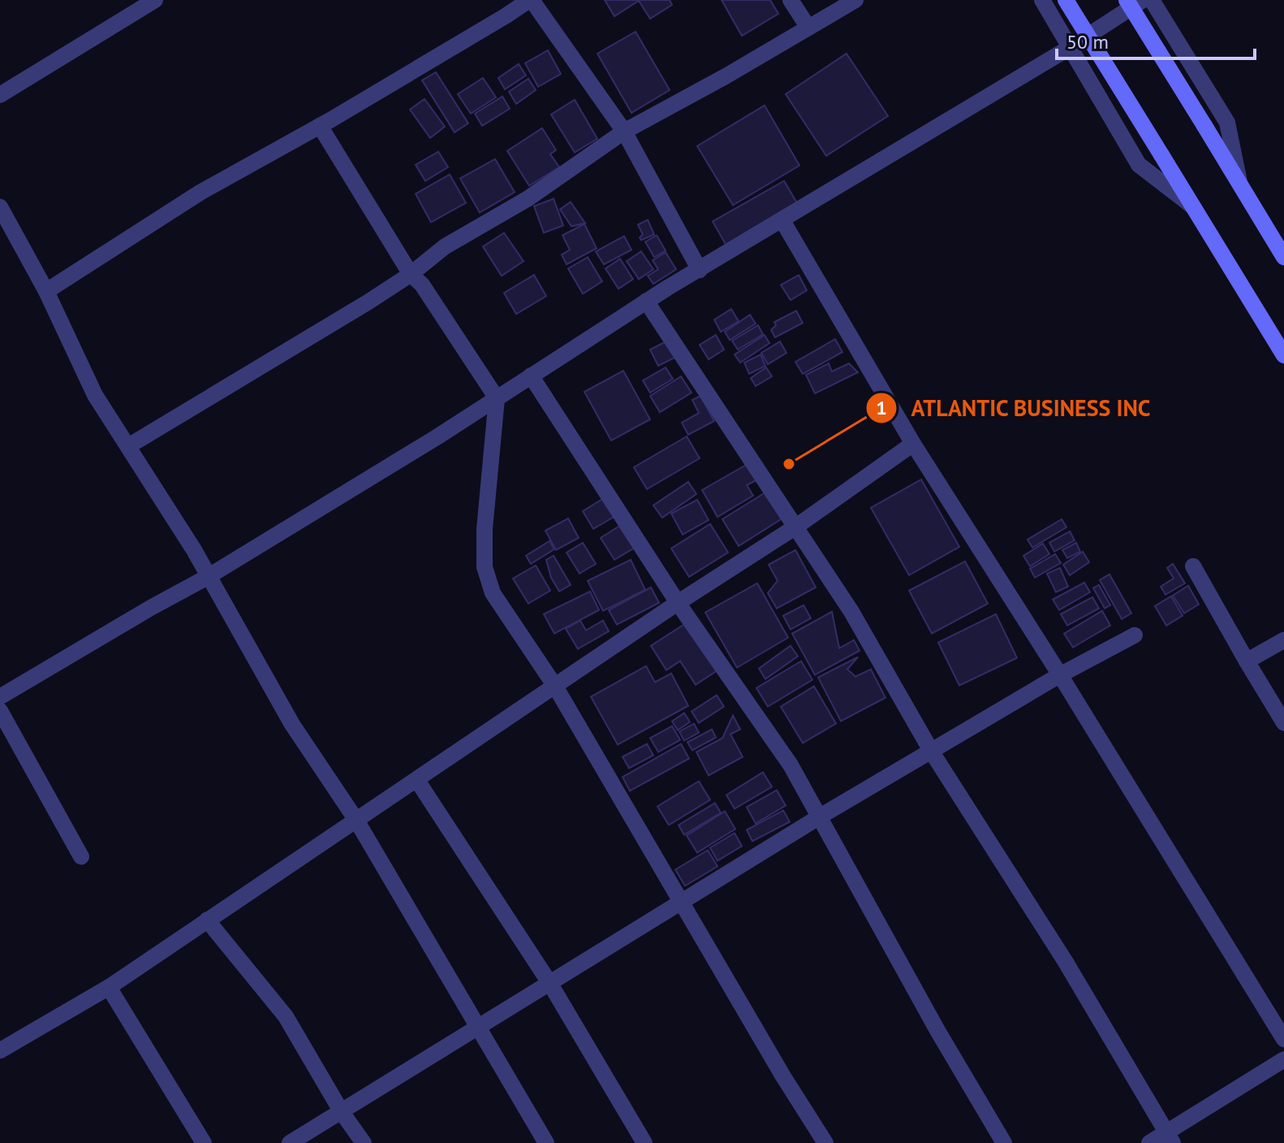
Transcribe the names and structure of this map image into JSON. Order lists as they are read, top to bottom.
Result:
{
  "places": ["ATLANTIC BUSINESS INC"],
  "scale_bar": "50 m"
}
